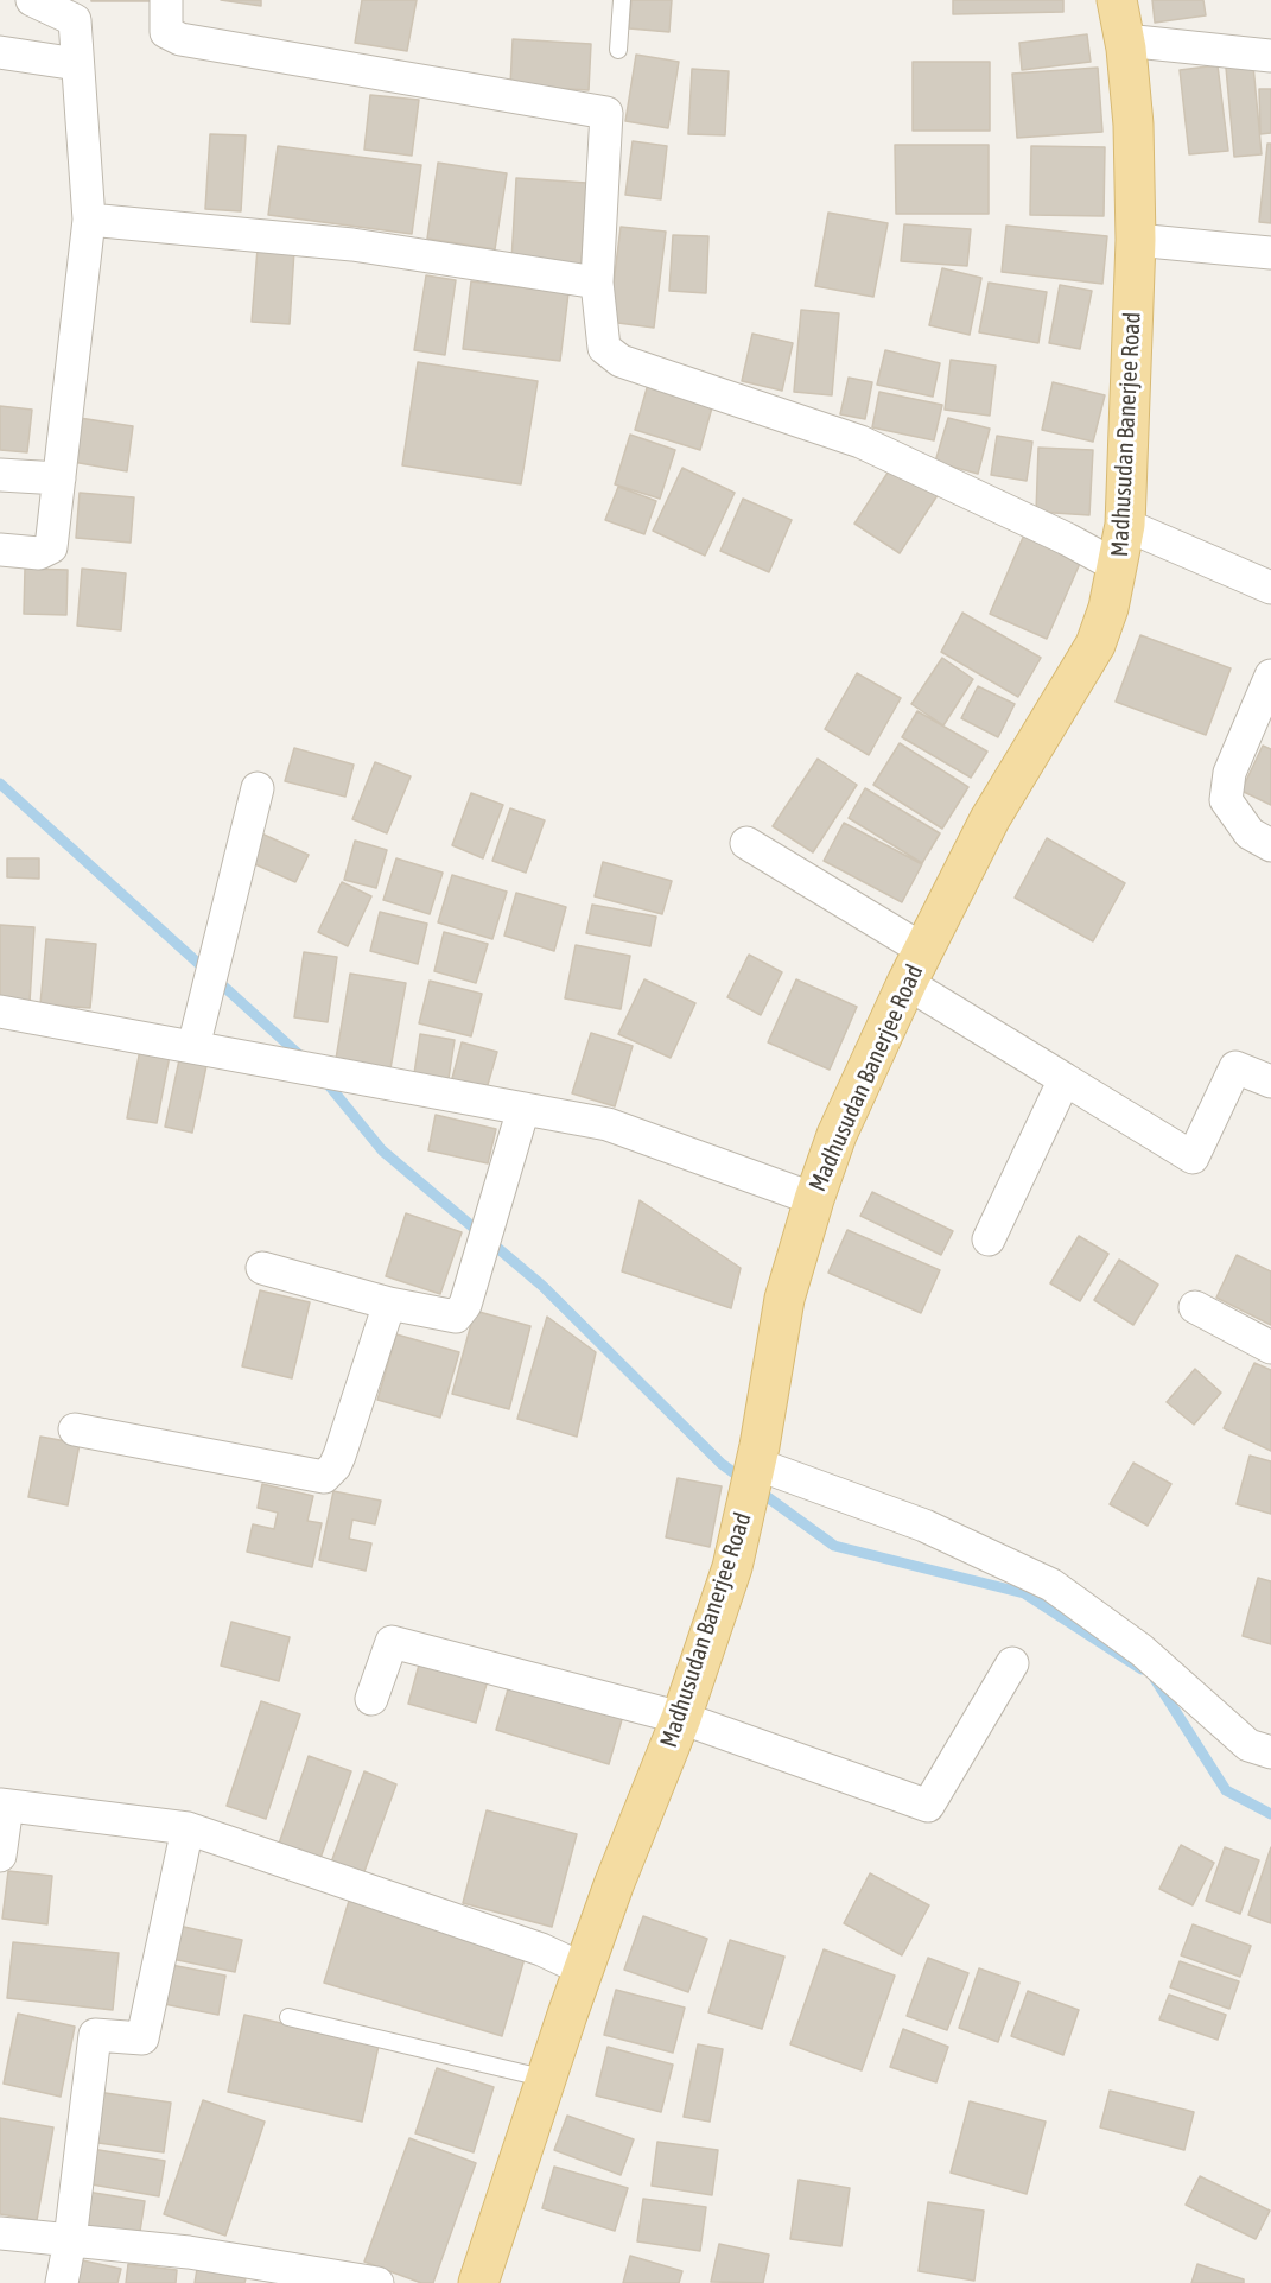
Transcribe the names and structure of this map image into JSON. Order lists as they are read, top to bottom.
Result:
{
  "streets": {
    "main road": ["Madhusudan Banerjee Road"]
  }
}
